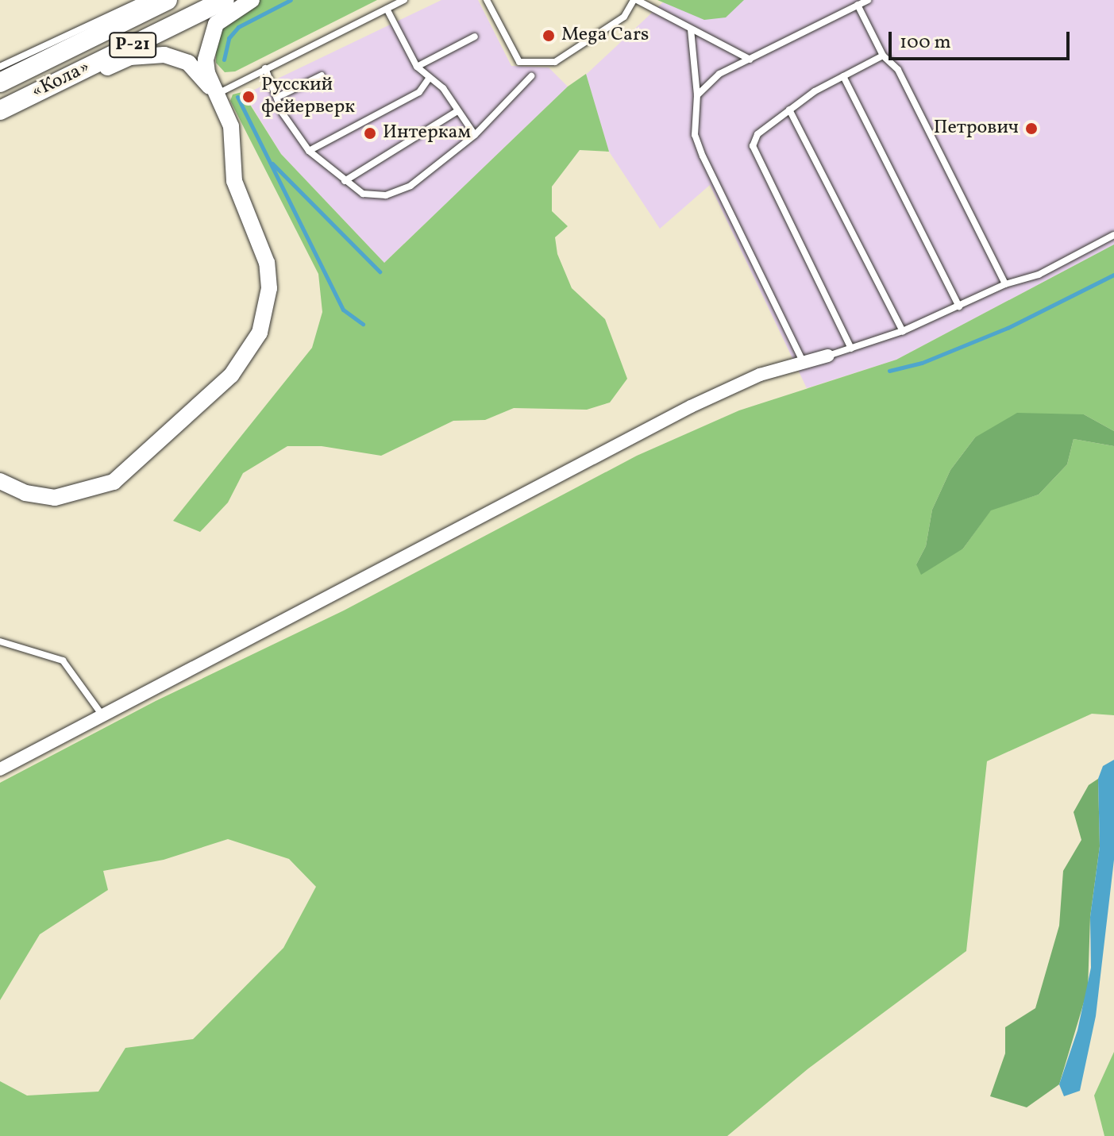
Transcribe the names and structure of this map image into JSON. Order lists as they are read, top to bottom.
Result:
{
  "streets": {
    "main road": ["Р-21", "«Кола»"]
  },
  "places": [
    "Mega Cars",
    "Русский фейерверк",
    "Петрович",
    "Интеркам"
  ],
  "scale_bar": "100 m"
}
